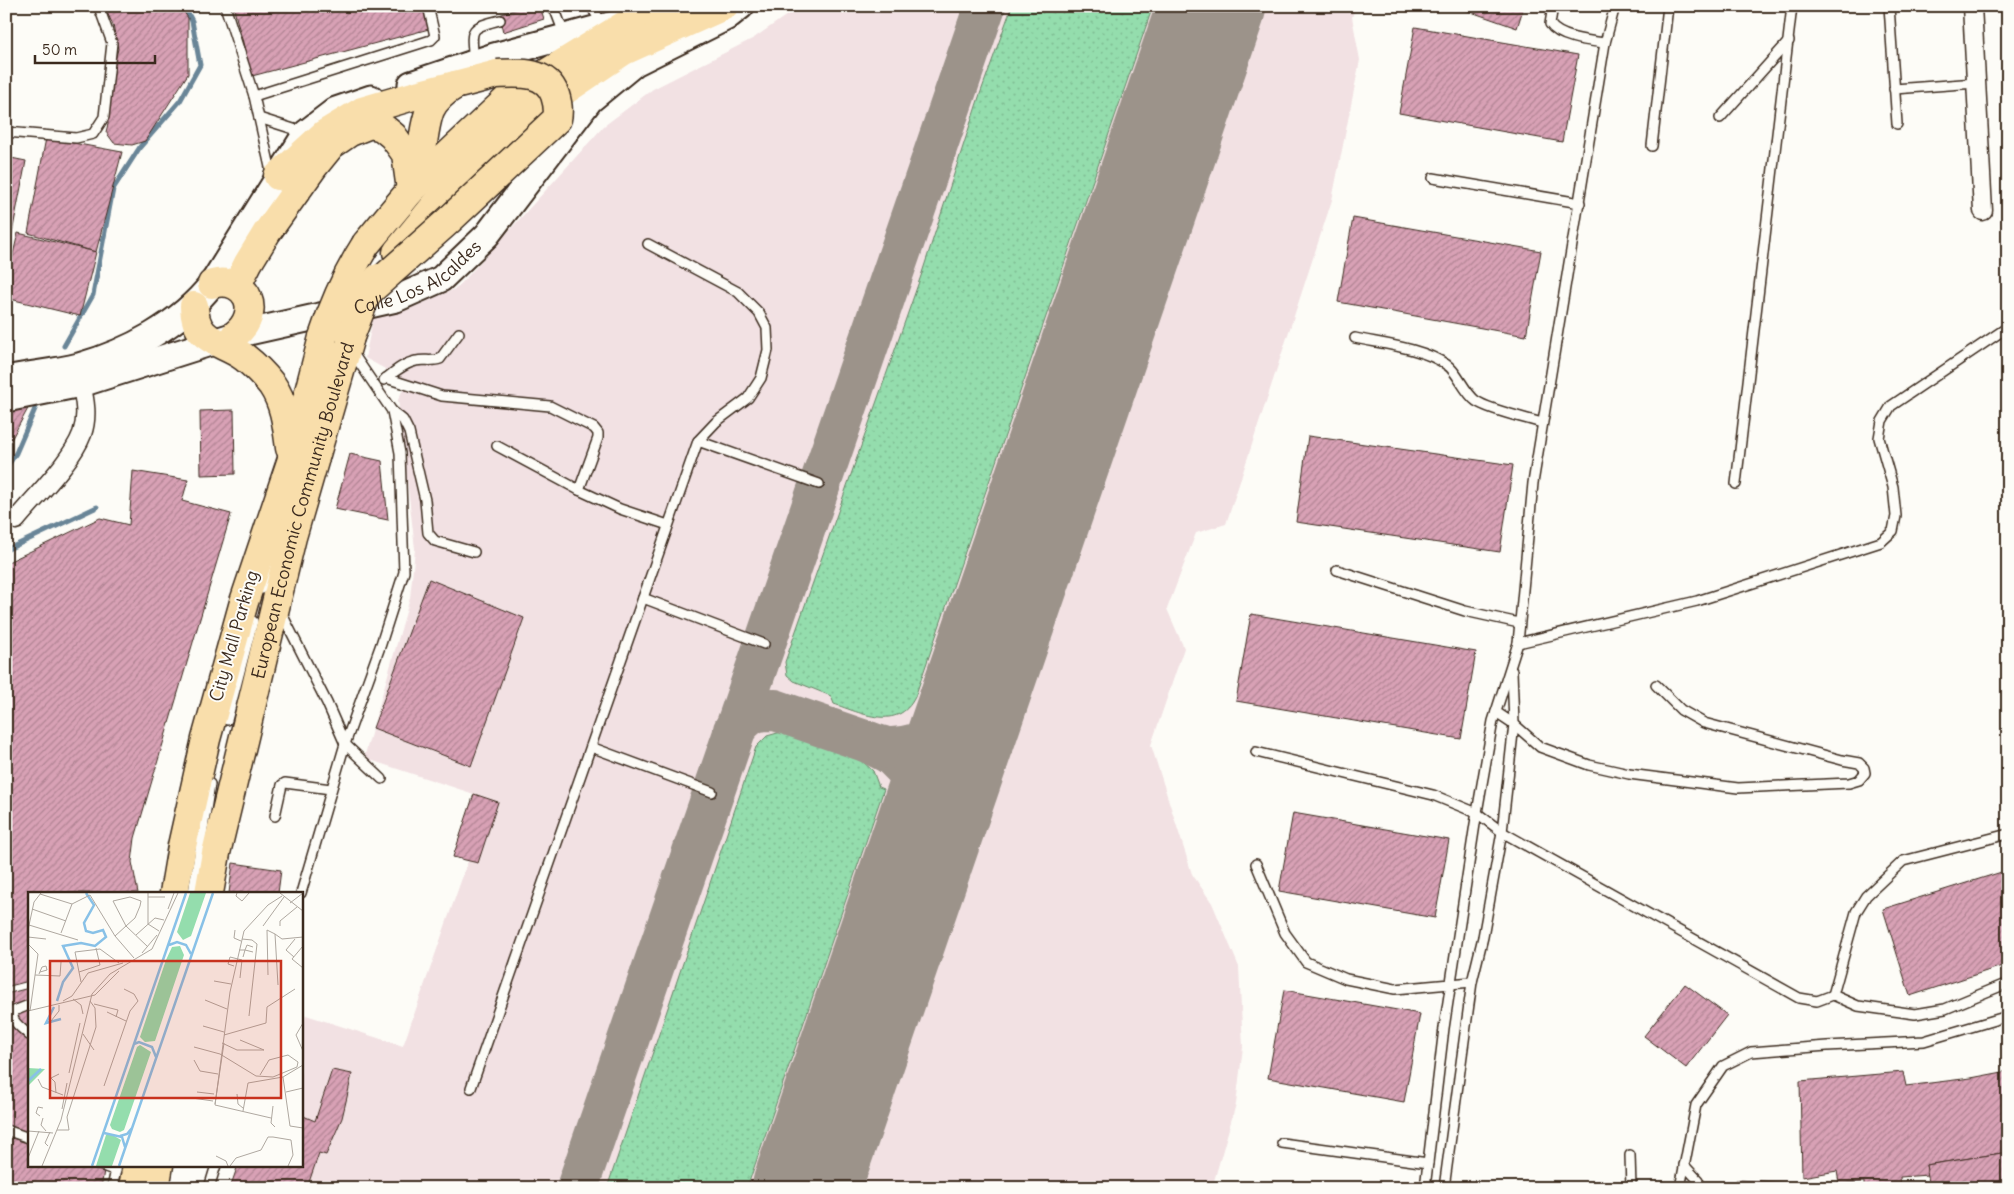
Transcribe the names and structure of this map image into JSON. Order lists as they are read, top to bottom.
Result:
{
  "streets": {
    "main road": ["Calle Los Alcaldes", "European Economic Community Boulevard"],
    "lane": ["City Mall Parking"]
  },
  "crossings": [
    ["European Economic Community Boulevard", "City Mall Parking"]
  ],
  "scale_bar": "50 m"
}
